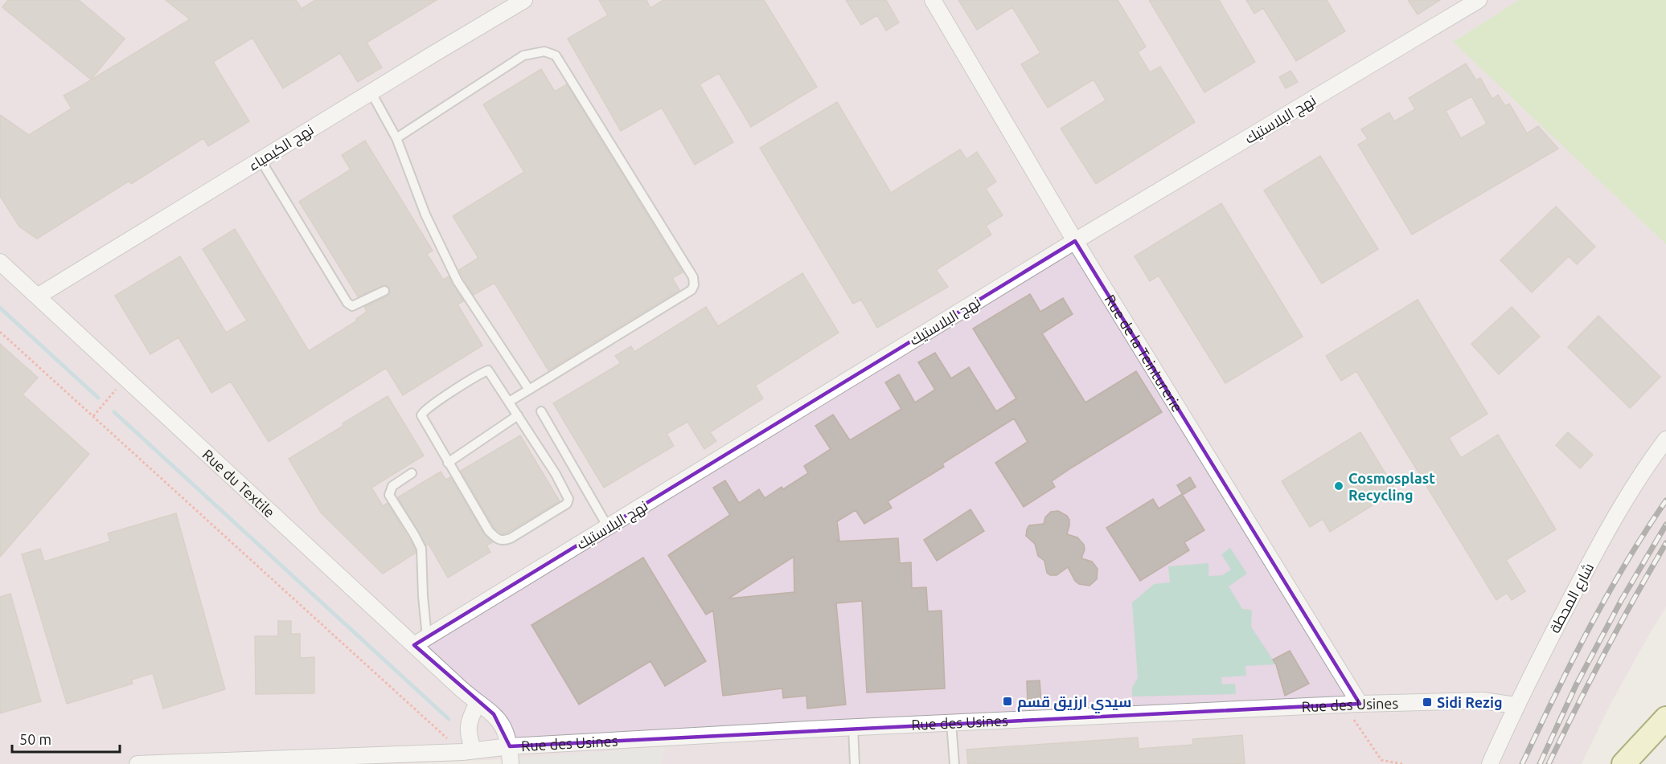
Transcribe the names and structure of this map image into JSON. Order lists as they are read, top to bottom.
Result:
{
  "streets": {
    "street": [
      "نهج البلاستيك",
      "نهج الكيمياء",
      "Rue de la Teinturerie",
      "Rue du Textile",
      "شارع المحطة",
      "Rue des Usines"
    ]
  },
  "crossings": [
    ["نهج البلاستيك", "Rue de la Teinturerie"],
    ["نهج البلاستيك", "Rue du Textile"],
    ["نهج الكيمياء", "Rue du Textile"],
    ["Rue de la Teinturerie", "Rue des Usines"],
    ["Rue du Textile", "Rue des Usines"],
    ["شارع المحطة", "Rue des Usines"]
  ],
  "places": {
    "other": ["Cosmosplast Recycling"],
    "transit": ["سيدي ارزيق قسم", "Sidi Rezig"]
  },
  "scale_bar": "50 m"
}
